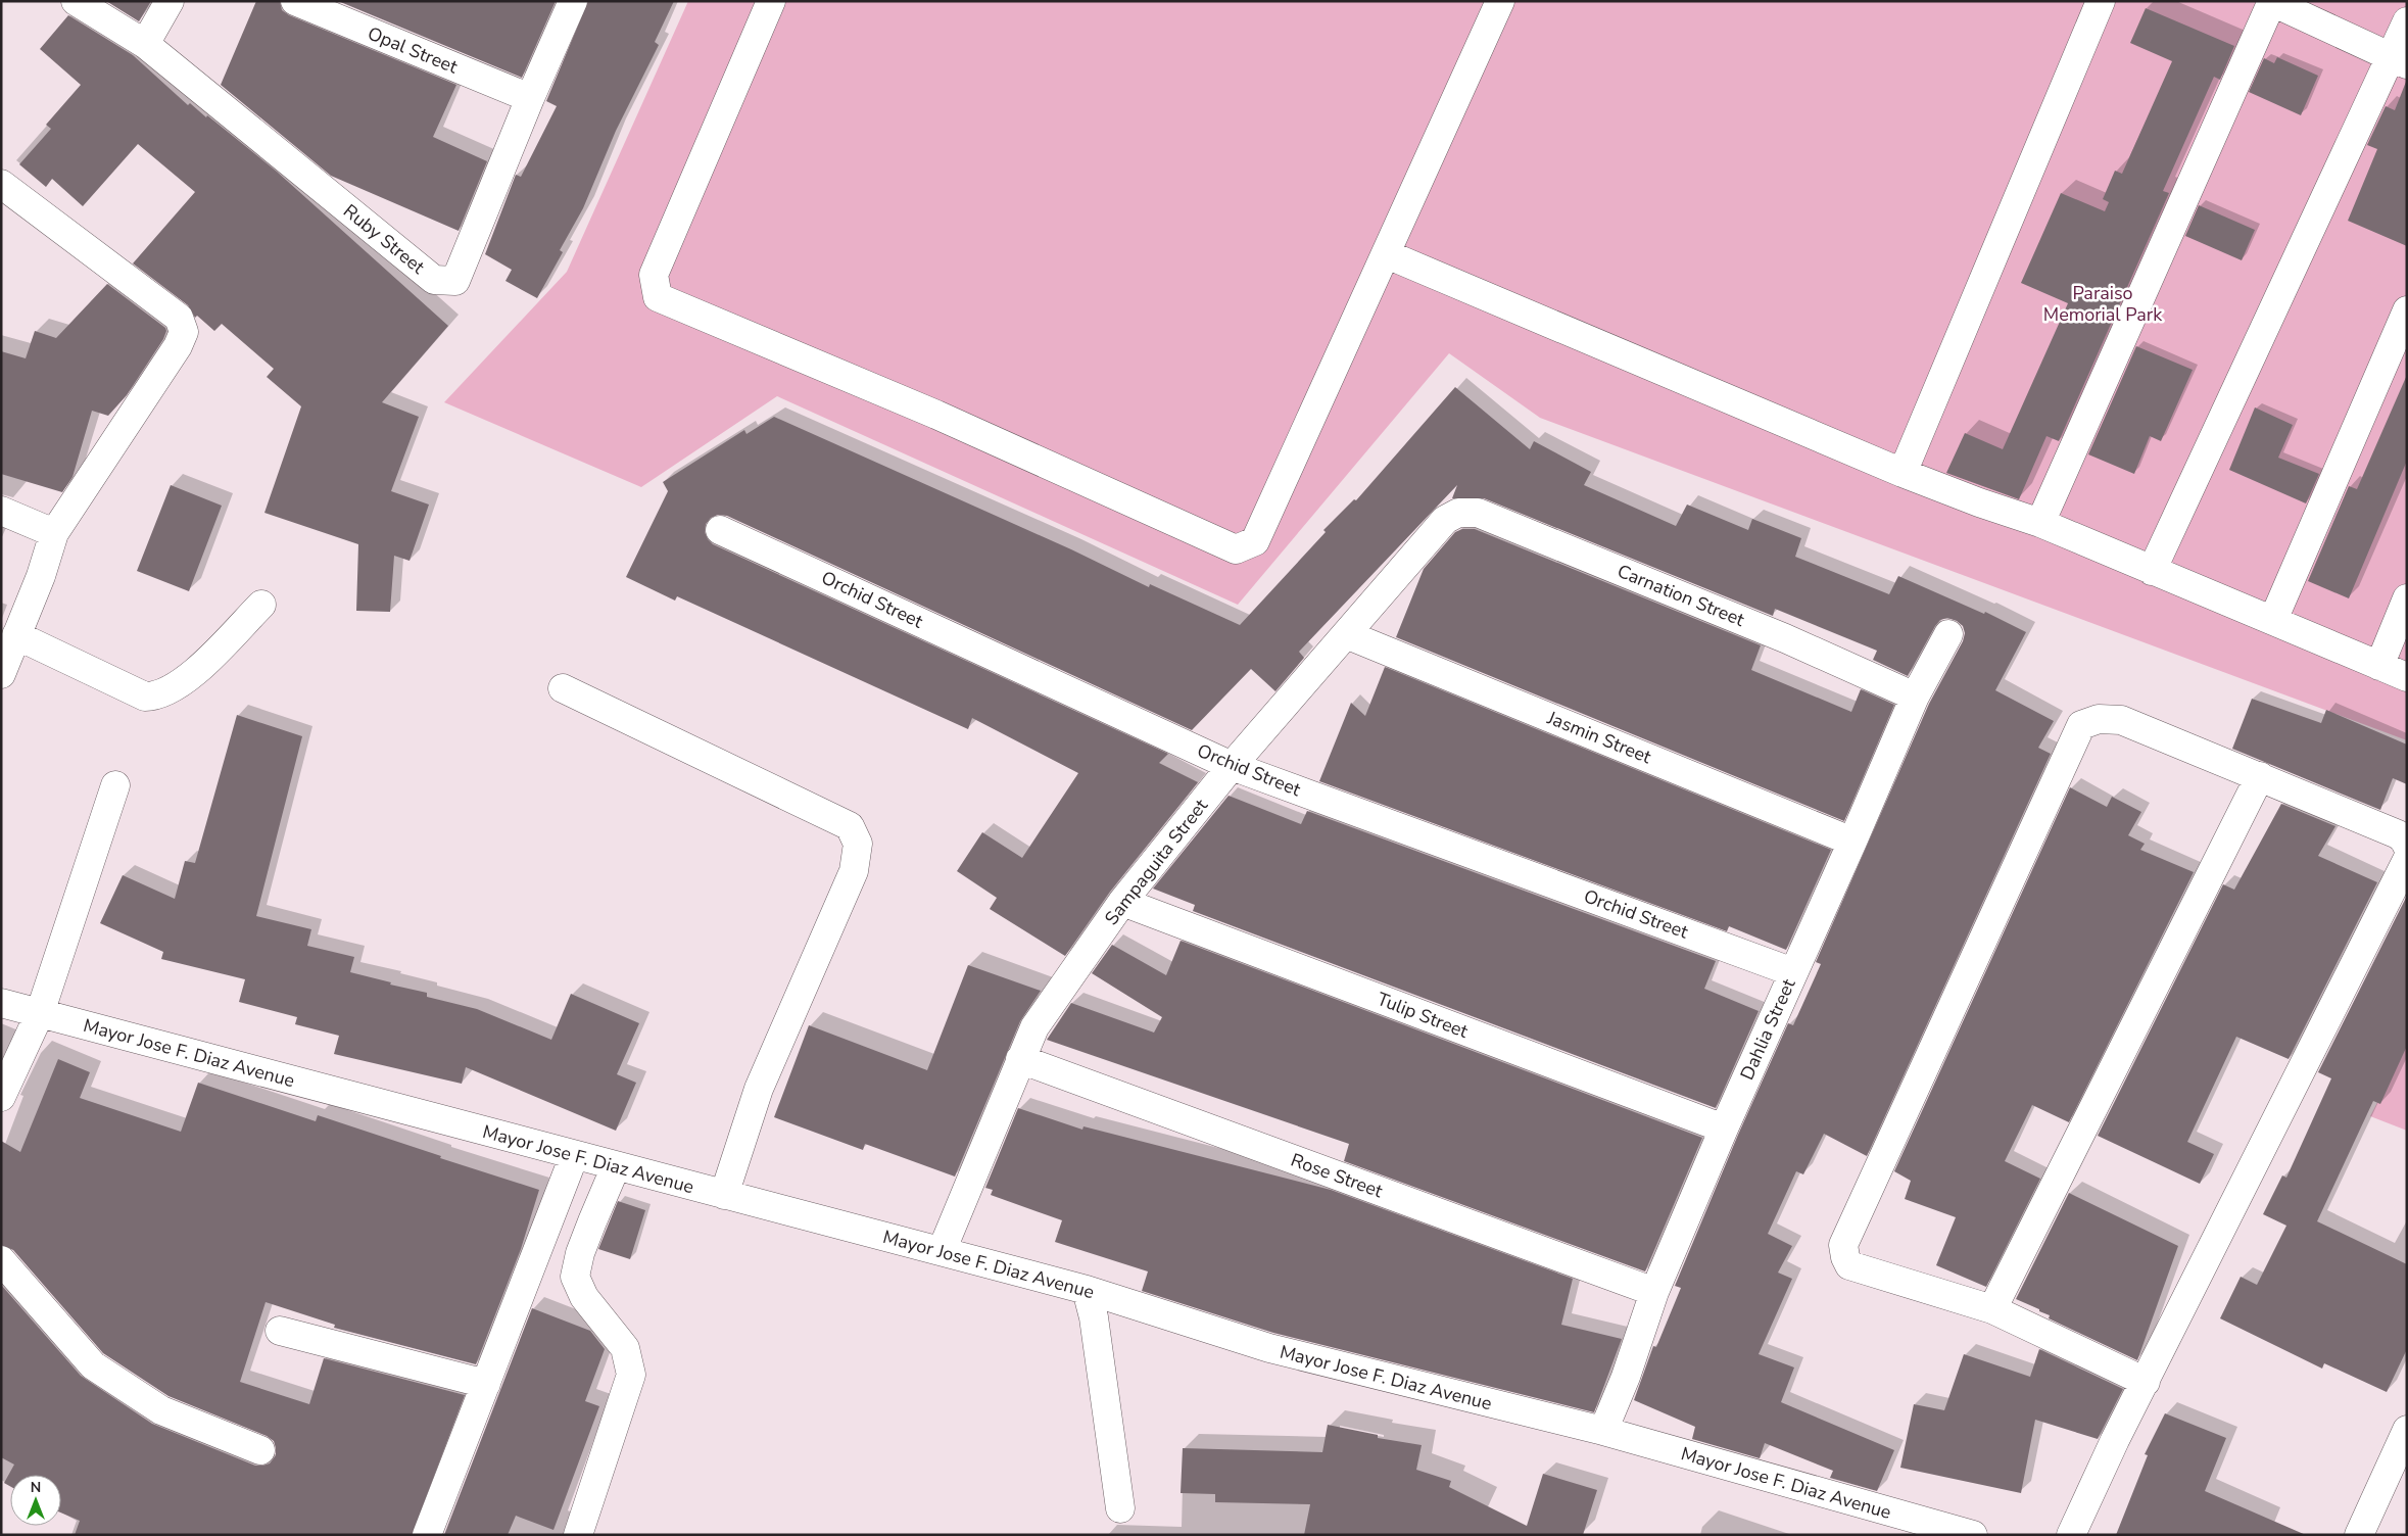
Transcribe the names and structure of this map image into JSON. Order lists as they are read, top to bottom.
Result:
{
  "streets": {
    "street": [
      "Opal Street",
      "Ruby Street",
      "Carnation Street",
      "Orchid Street",
      "Jasmin Street",
      "Sampaguita Street",
      "Tulip Street",
      "Dahlia Street",
      "Mayor Jose F. Diaz Avenue",
      "Rose Street"
    ]
  },
  "crossings": [
    ["Opal Street", "Ruby Street"],
    ["Carnation Street", "Sampaguita Street"],
    ["Carnation Street", "Dahlia Street"],
    ["Orchid Street", "Sampaguita Street"],
    ["Orchid Street", "Dahlia Street"],
    ["Jasmin Street", "Sampaguita Street"],
    ["Jasmin Street", "Dahlia Street"],
    ["Sampaguita Street", "Tulip Street"],
    ["Sampaguita Street", "Mayor Jose F. Diaz Avenue"],
    ["Sampaguita Street", "Rose Street"],
    ["Tulip Street", "Dahlia Street"],
    ["Dahlia Street", "Mayor Jose F. Diaz Avenue"],
    ["Dahlia Street", "Rose Street"]
  ],
  "parks": ["Paraiso Memorial Park"],
  "north": "top"
}
